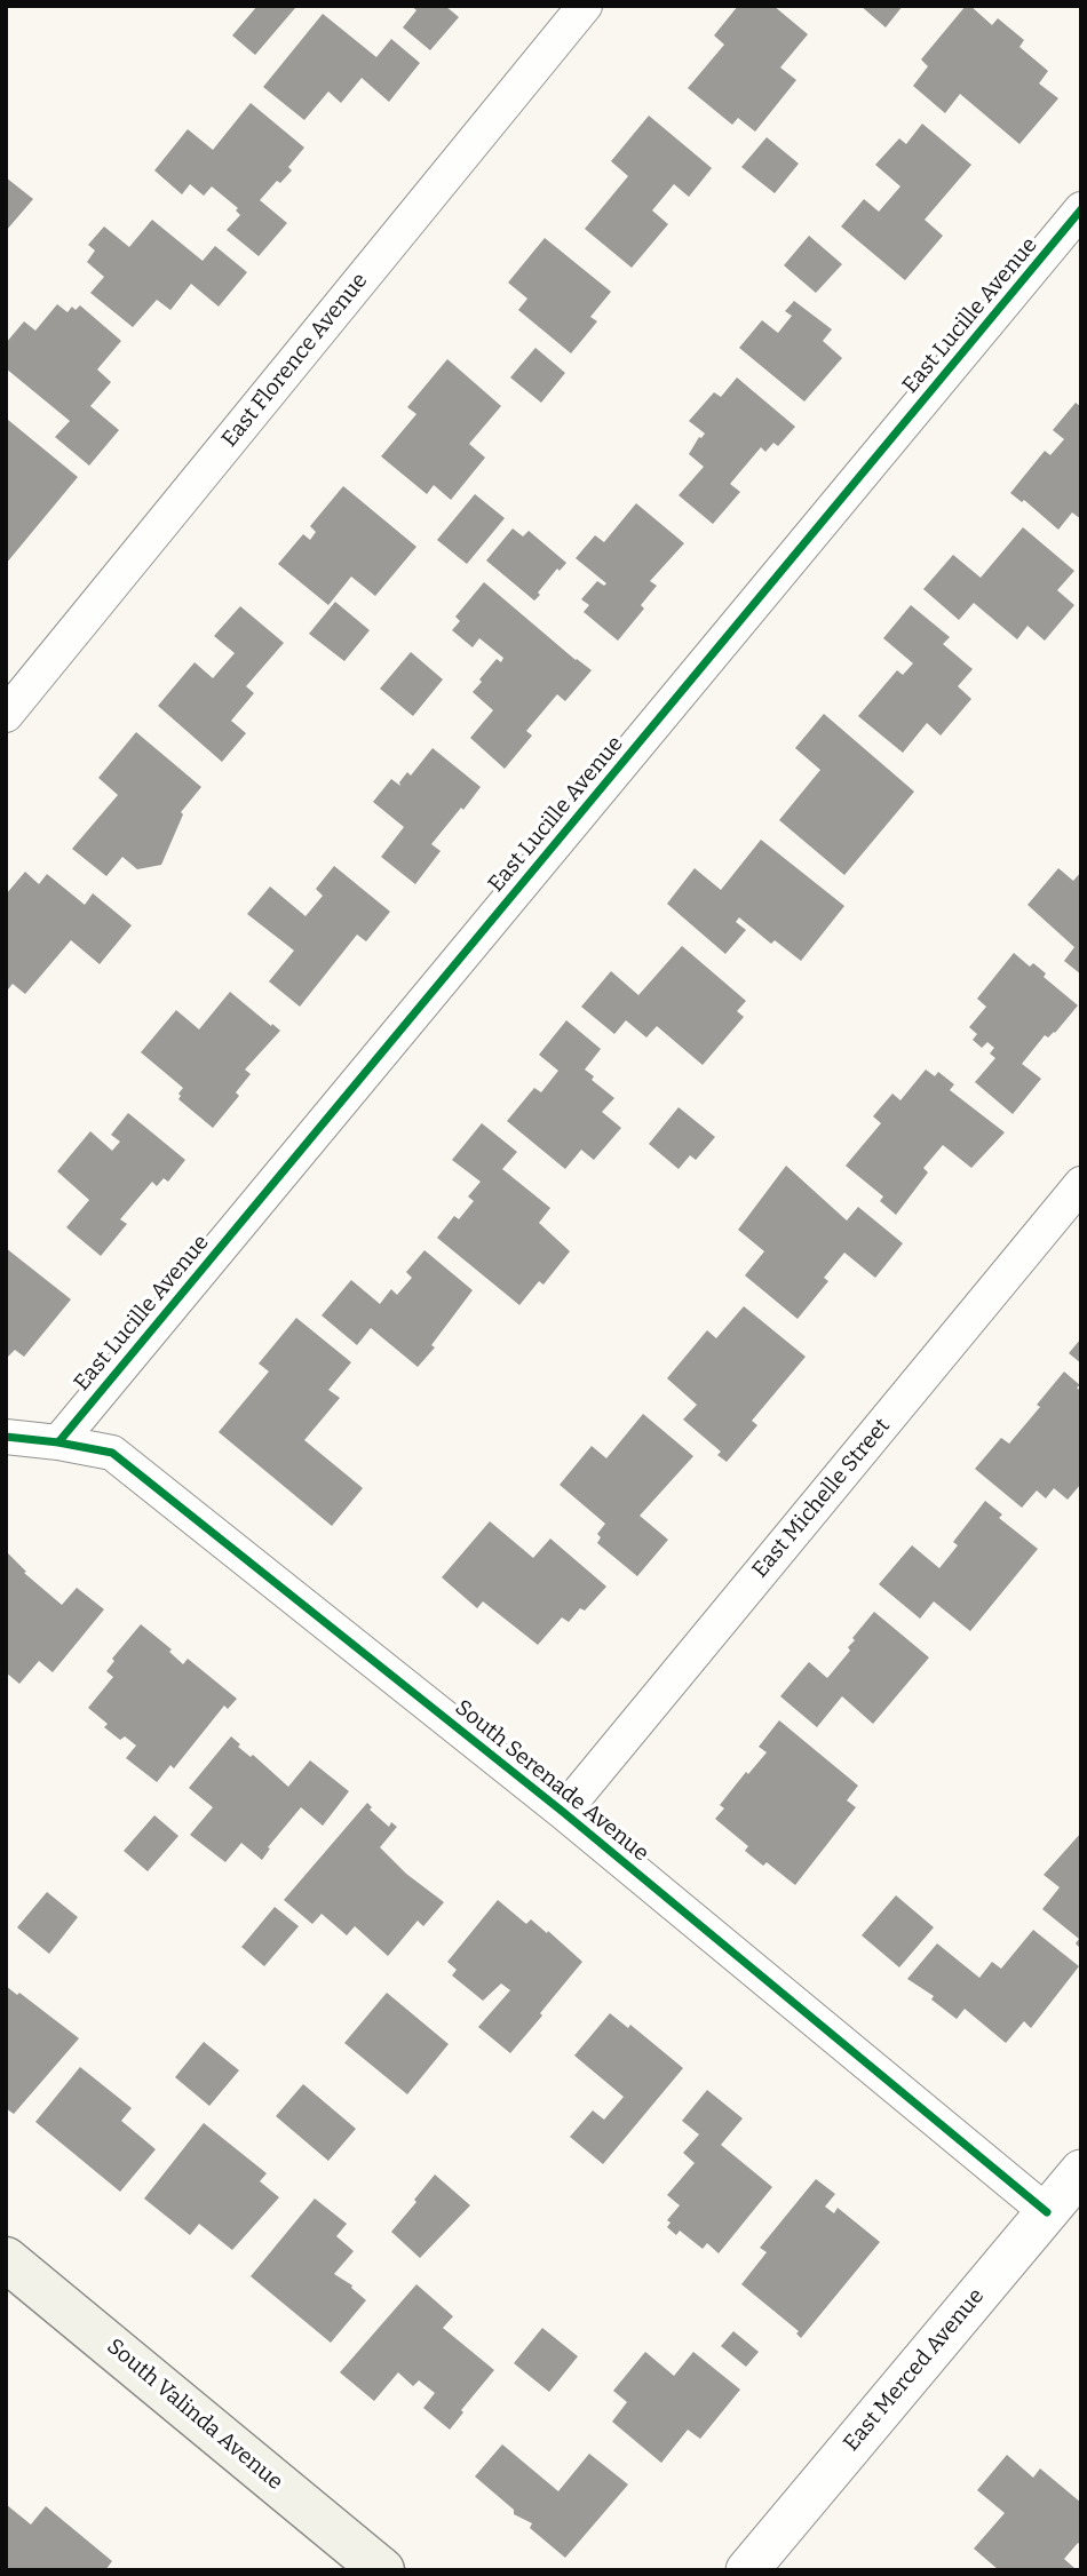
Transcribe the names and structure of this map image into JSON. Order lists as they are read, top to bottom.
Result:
{
  "streets": {
    "main road": ["South Valinda Avenue"],
    "street": [
      "East Lucille Avenue",
      "East Florence Avenue",
      "East Michelle Street",
      "South Serenade Avenue",
      "East Merced Avenue"
    ]
  },
  "crossings": [
    ["East Lucille Avenue", "South Serenade Avenue"],
    ["East Michelle Street", "South Serenade Avenue"],
    ["South Serenade Avenue", "East Merced Avenue"]
  ]
}
